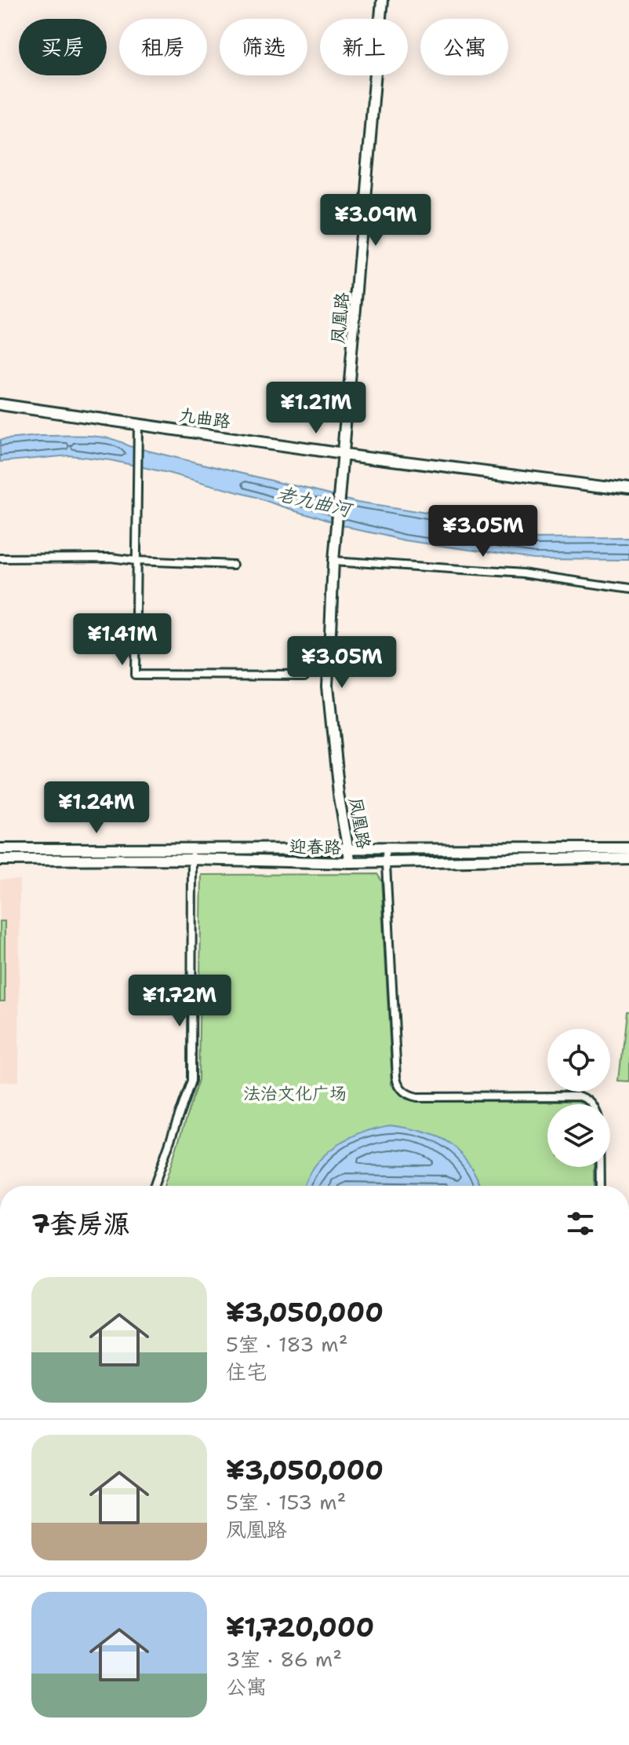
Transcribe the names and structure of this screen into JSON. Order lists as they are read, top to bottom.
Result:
{
  "streets": {
    "street": ["凤凰路", "九曲路", "迎春路"]
  },
  "crossings": [
    ["凤凰路", "九曲路"],
    ["凤凰路", "迎春路"]
  ],
  "water": ["老九曲河"],
  "parks": ["法治文化广场"],
  "page": {
    "chip": [
      "买房",
      "租房",
      "筛选",
      "新上",
      "公寓"
    ],
    "price": [
      "¥3.09M",
      "¥1.21M",
      "¥3.05M",
      "¥1.41M",
      "¥3.05M",
      "¥1.24M",
      "¥1.72M"
    ],
    "heading": "7套房源",
    "list": [
      {
        "name": "¥3,050,000",
        "note": "5室 · 183 m² · 住宅"
      },
      {
        "name": "¥3,050,000",
        "note": "5室 · 153 m² · 凤凰路"
      },
      {
        "name": "¥1,720,000",
        "note": "3室 · 86 m² · 公寓"
      }
    ]
  }
}
